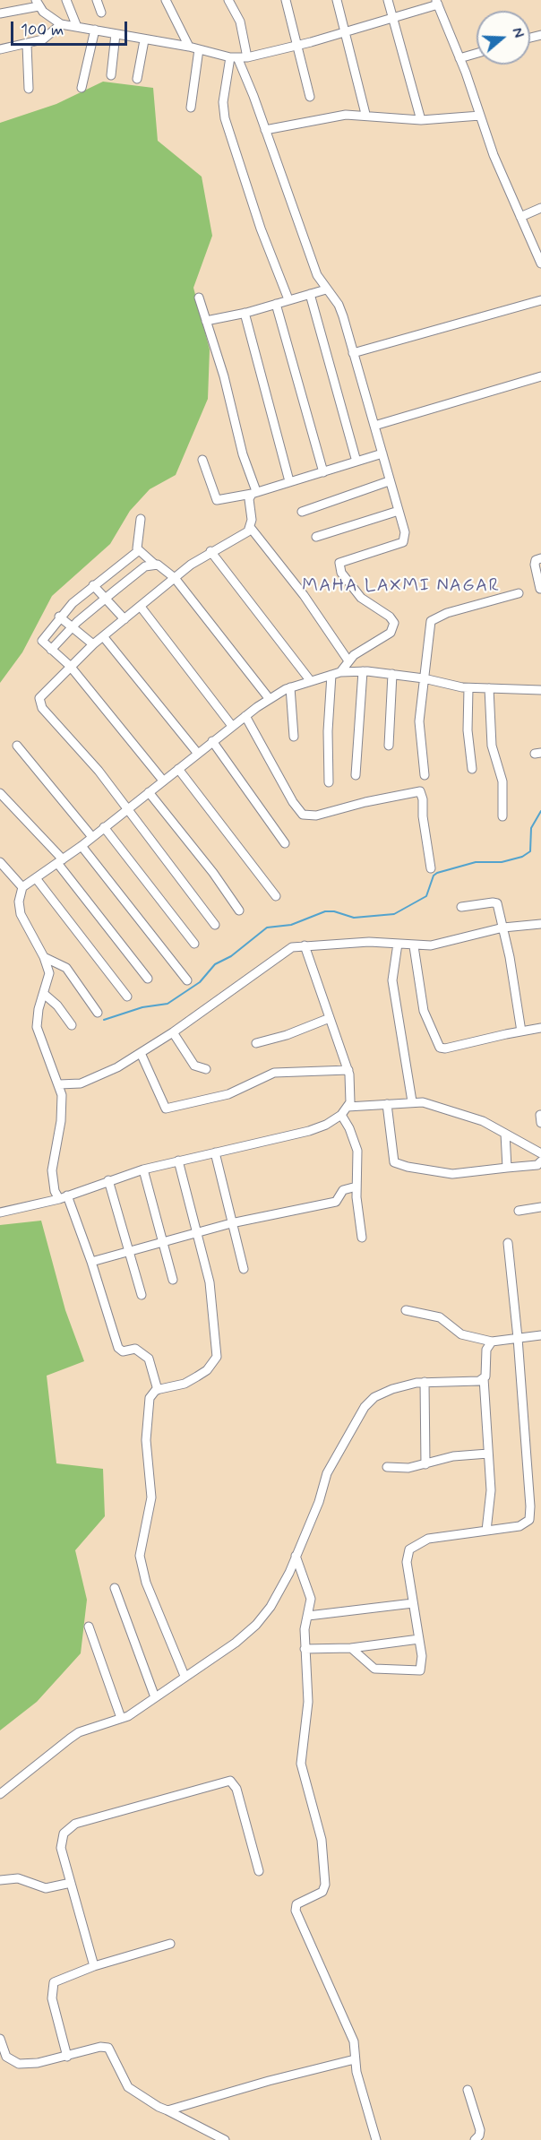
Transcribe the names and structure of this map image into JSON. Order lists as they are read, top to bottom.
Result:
{
  "districts": ["MAHA LAXMI NAGAR"],
  "scale_bar": "100 m",
  "north": "right"
}
